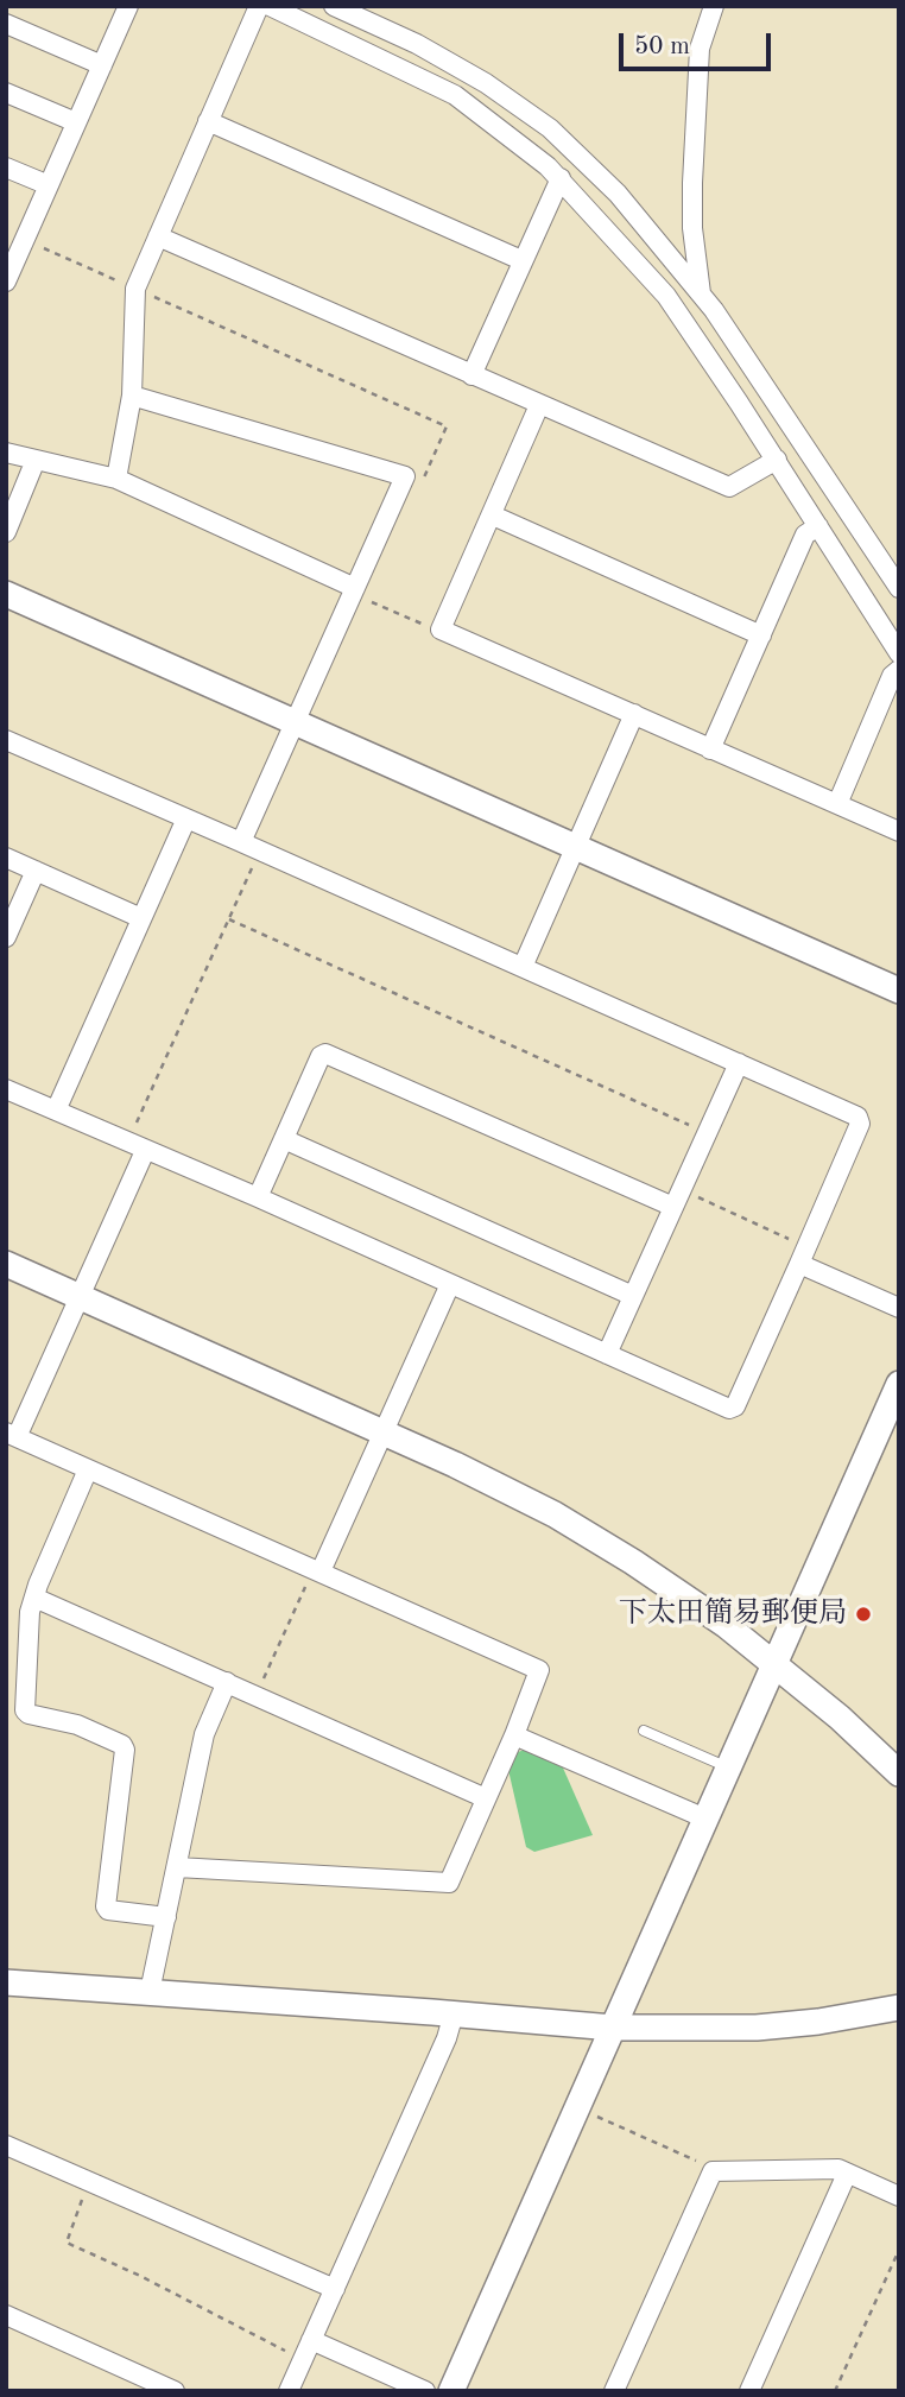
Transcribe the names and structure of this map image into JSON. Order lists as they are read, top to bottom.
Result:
{
  "places": ["下太田簡易郵便局"],
  "scale_bar": "50 m"
}
